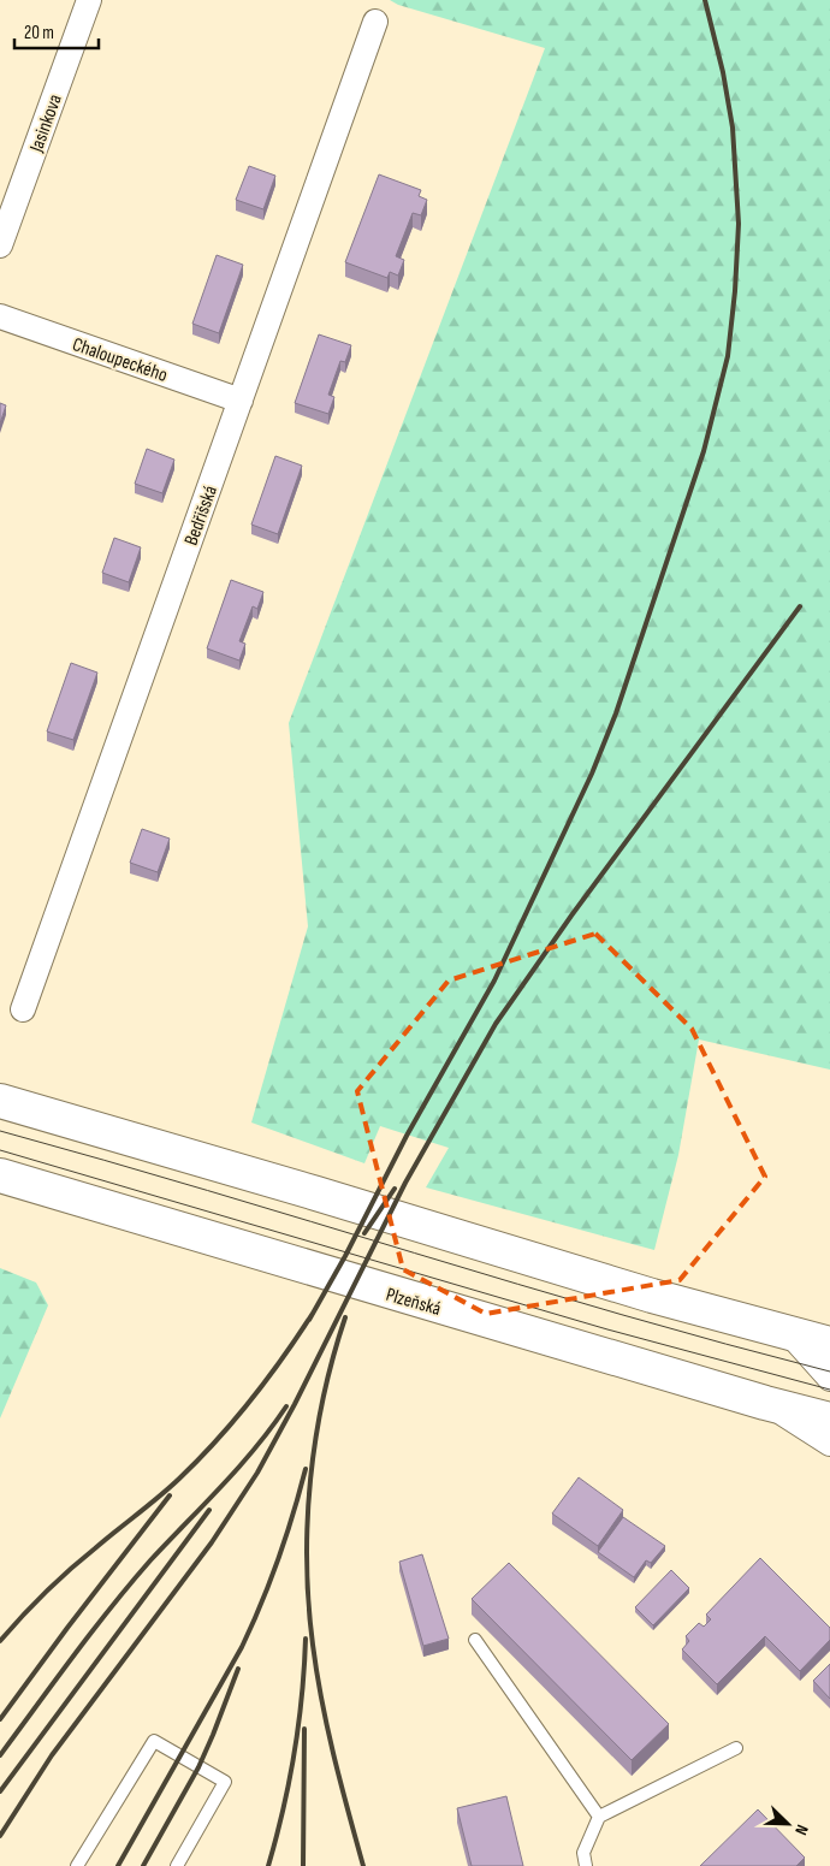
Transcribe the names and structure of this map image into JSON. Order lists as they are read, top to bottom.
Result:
{
  "streets": {
    "main road": ["Plzeňská"],
    "street": ["Jasinkova", "Chaloupeckého", "Bedřišská"]
  },
  "crossings": [
    ["Chaloupeckého", "Bedřišská"]
  ],
  "scale_bar": "20 m",
  "north": "bottom right"
}
